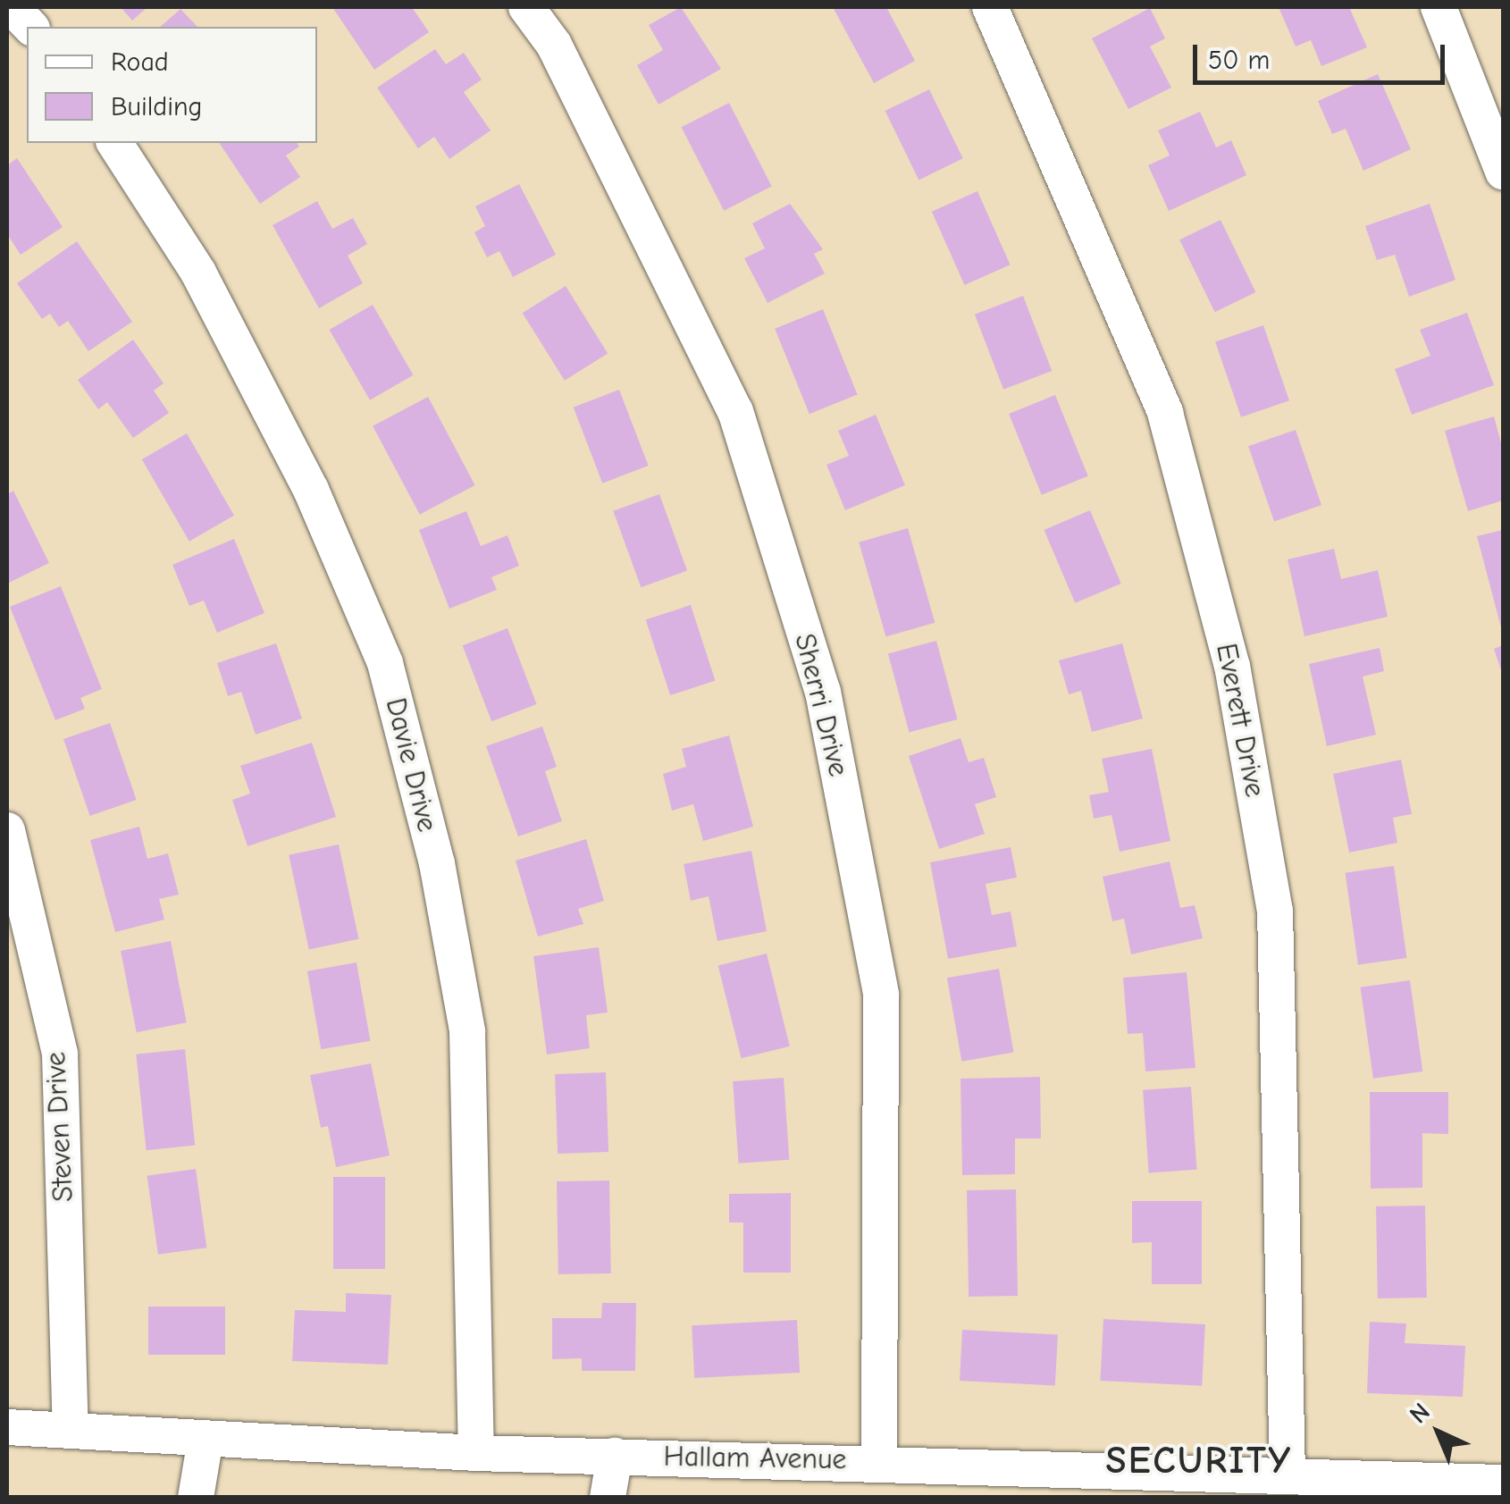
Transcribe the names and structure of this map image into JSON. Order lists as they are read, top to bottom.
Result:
{
  "streets": {
    "street": [
      "Sherri Drive",
      "Everett Drive",
      "Davie Drive",
      "Steven Drive",
      "Hallam Avenue"
    ]
  },
  "crossings": [
    ["Sherri Drive", "Hallam Avenue"],
    ["Everett Drive", "Hallam Avenue"],
    ["Davie Drive", "Hallam Avenue"],
    ["Steven Drive", "Hallam Avenue"]
  ],
  "districts": ["SECURITY"],
  "legend": ["Road", "Building"],
  "scale_bar": "50 m",
  "north": "top left"
}
